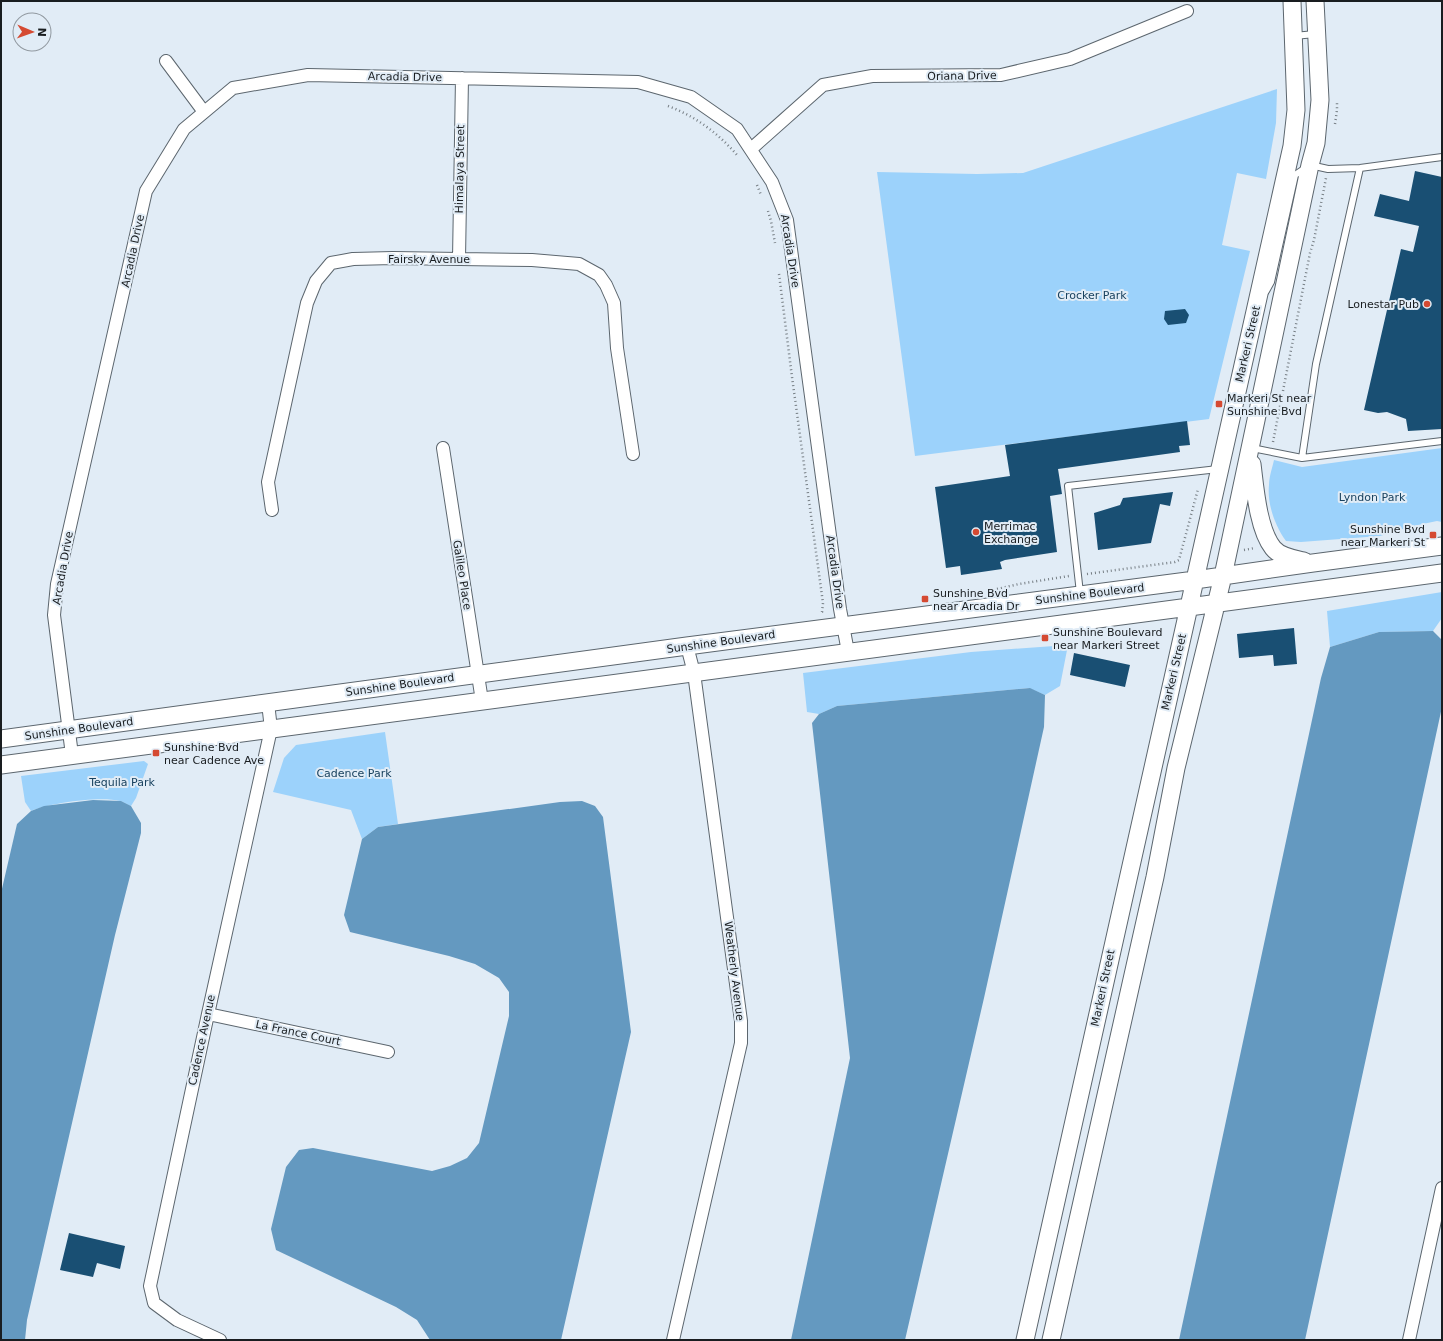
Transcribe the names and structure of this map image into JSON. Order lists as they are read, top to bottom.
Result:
{
  "streets": {
    "main road": ["Markeri Street", "Sunshine Boulevard"],
    "street": [
      "Oriana Drive",
      "Arcadia Drive",
      "Himalaya Street",
      "Fairsky Avenue",
      "Galileo Place",
      "Weatherly Avenue",
      "La France Court",
      "Cadence Avenue"
    ]
  },
  "crossings": [
    ["Oriana Drive", "Arcadia Drive"],
    ["Arcadia Drive", "Himalaya Street"],
    ["Arcadia Drive", "Sunshine Boulevard"],
    ["Himalaya Street", "Fairsky Avenue"],
    ["Markeri Street", "Sunshine Boulevard"],
    ["Galileo Place", "Sunshine Boulevard"],
    ["Sunshine Boulevard", "Weatherly Avenue"],
    ["Sunshine Boulevard", "Cadence Avenue"],
    ["La France Court", "Cadence Avenue"]
  ],
  "parks": [
    "Crocker Park",
    "Lyndon Park",
    "Cadence Park",
    "Tequila Park"
  ],
  "places": {
    "other": ["Lonestar Pub", "Merrimac Exchange"],
    "transit": [
      "Markeri St near Sunshine Bvd",
      "Sunshine Bvd near Markeri St",
      "Sunshine Bvd near Arcadia Dr",
      "Sunshine Boulevard near Markeri Street",
      "Sunshine Bvd near Cadence Ave"
    ]
  },
  "north": "right"
}
